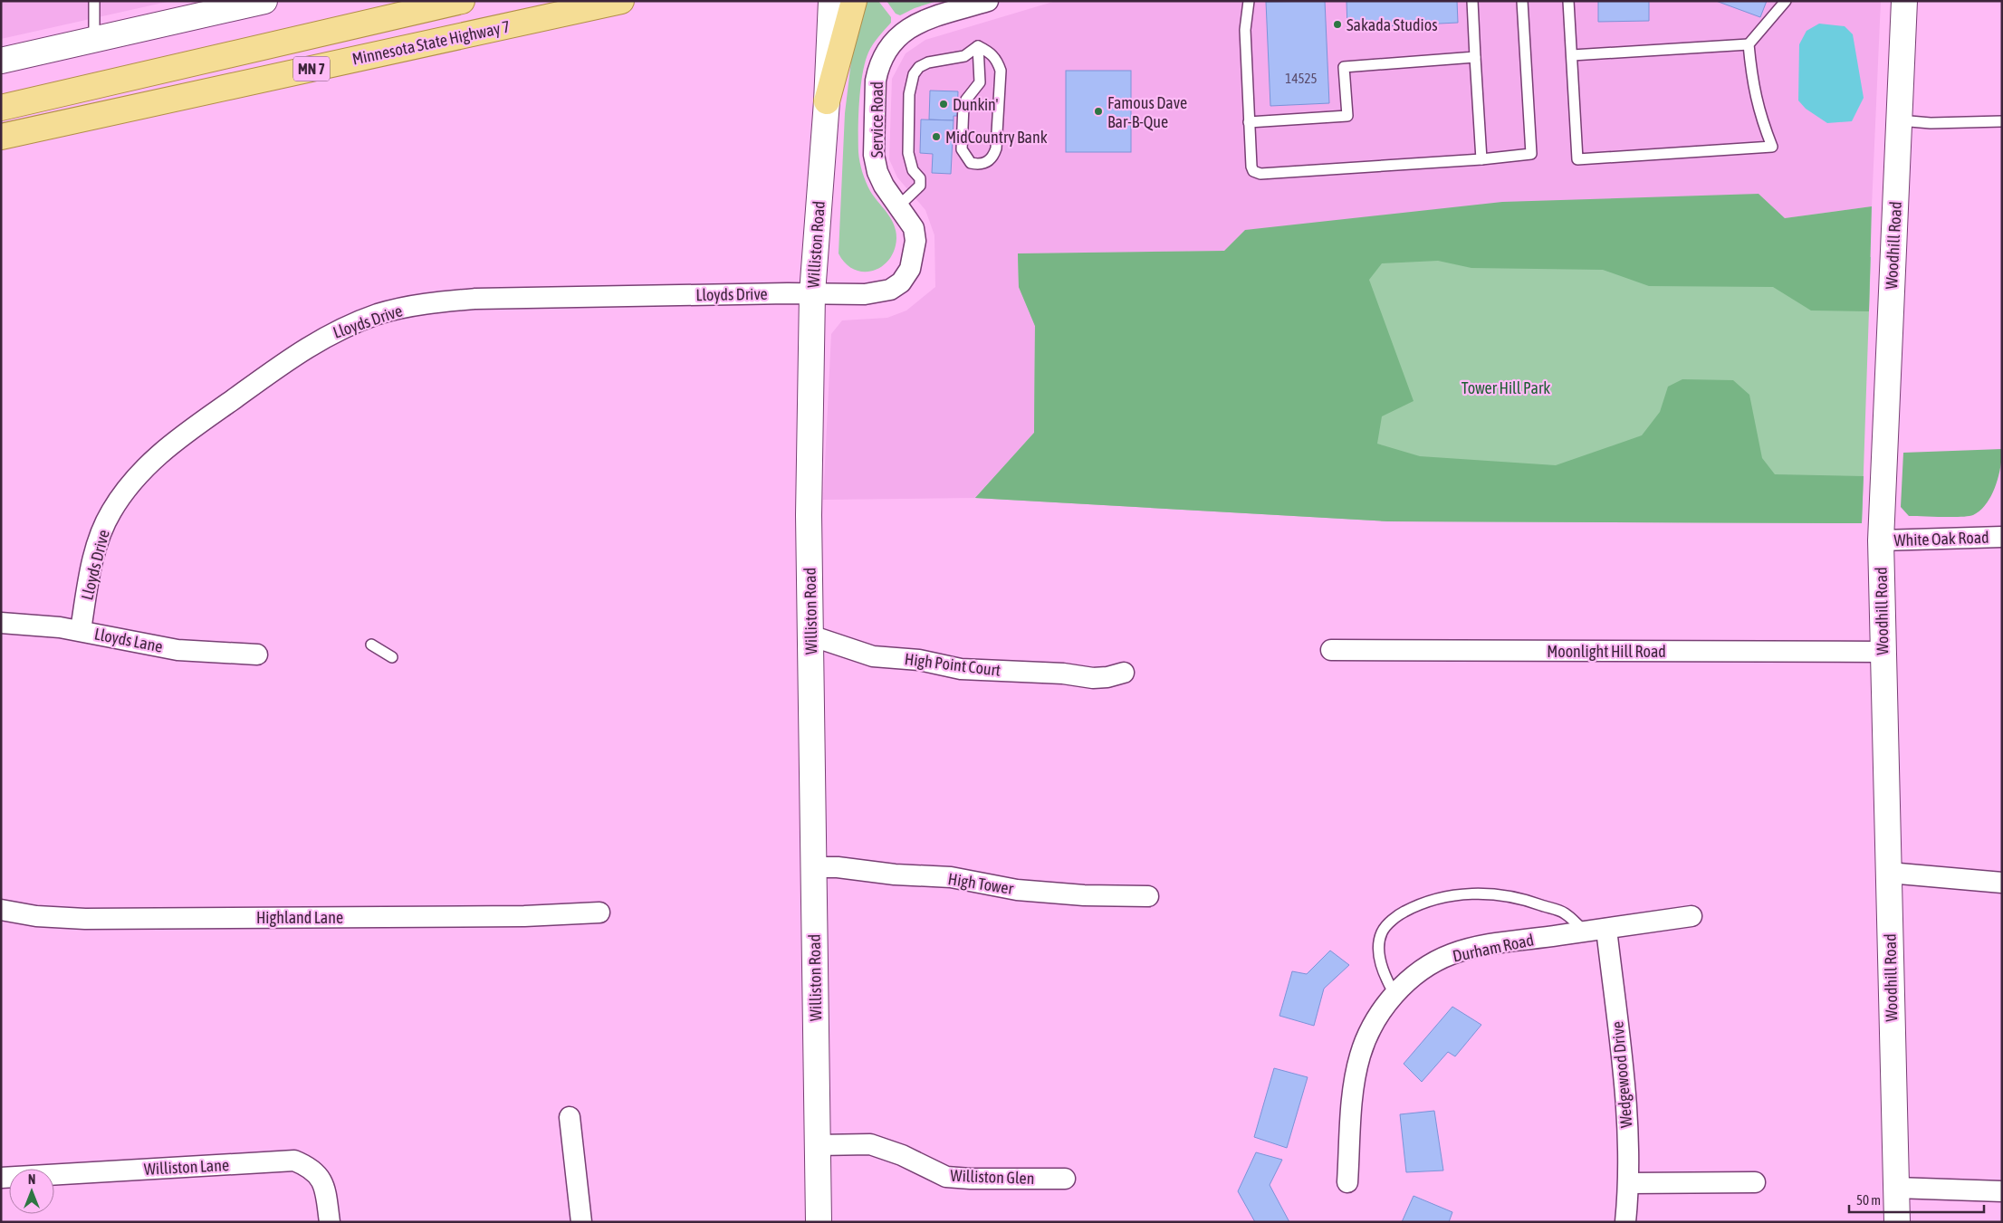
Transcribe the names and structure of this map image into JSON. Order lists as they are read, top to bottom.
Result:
{
  "streets": {
    "main road": ["Minnesota State Highway 7", "MN 7"],
    "street": [
      "Service Road",
      "Williston Road",
      "Woodhill Road",
      "Lloyds Drive",
      "White Oak Road",
      "Lloyds Lane",
      "Moonlight Hill Road",
      "High Point Court",
      "High Tower",
      "Highland Lane",
      "Durham Road",
      "Wedgewood Drive",
      "Williston Lane",
      "Williston Glen"
    ]
  },
  "crossings": [
    ["Service Road", "Williston Road"],
    ["Service Road", "Lloyds Drive"],
    ["Williston Road", "Lloyds Drive"],
    ["Williston Road", "High Point Court"],
    ["Williston Road", "High Tower"],
    ["Williston Road", "Williston Glen"],
    ["Woodhill Road", "White Oak Road"],
    ["Woodhill Road", "Moonlight Hill Road"],
    ["Lloyds Drive", "Lloyds Lane"],
    ["Durham Road", "Wedgewood Drive"]
  ],
  "parks": ["Tower Hill Park"],
  "places": [
    "Sakada Studios",
    "Dunkin'",
    "Famous Dave Bar-B-Que",
    "MidCountry Bank"
  ],
  "house_numbers": ["14525"],
  "scale_bar": "50 m",
  "north": "top"
}
